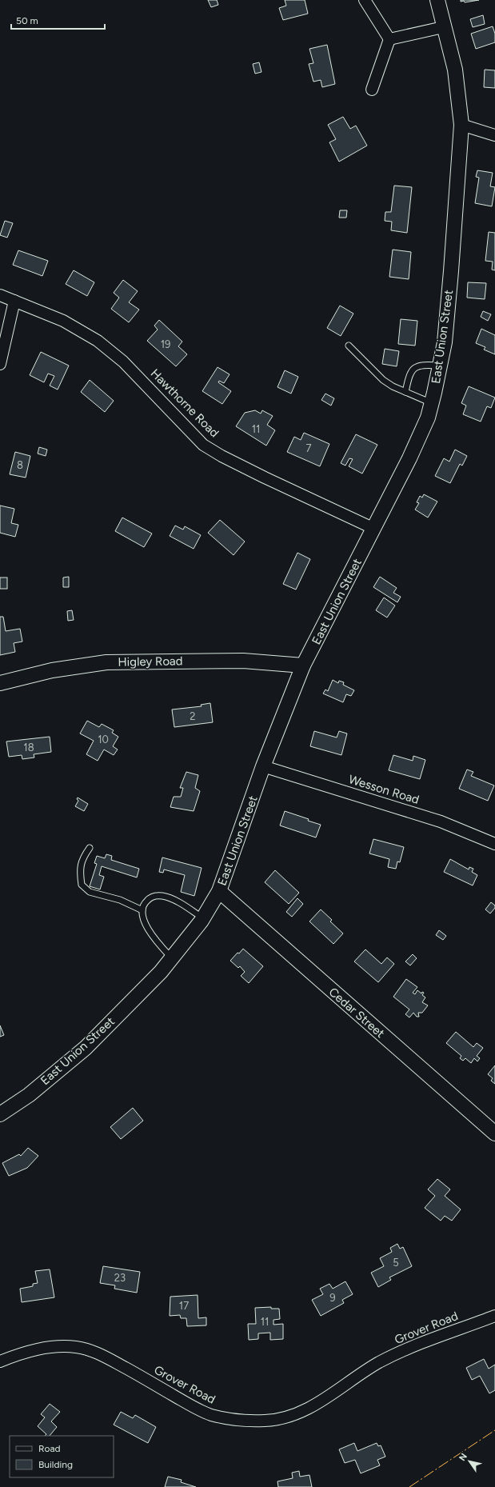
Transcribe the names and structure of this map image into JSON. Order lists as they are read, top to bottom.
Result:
{
  "streets": {
    "street": [
      "East Union Street",
      "Hawthorne Road",
      "Higley Road",
      "Wesson Road",
      "Cedar Street",
      "Grover Road"
    ]
  },
  "crossings": [
    ["East Union Street", "Hawthorne Road"],
    ["East Union Street", "Higley Road"],
    ["East Union Street", "Wesson Road"],
    ["East Union Street", "Cedar Street"]
  ],
  "house_numbers": [
    "19",
    "11",
    "7",
    "8",
    "2",
    "10",
    "18",
    "5",
    "23",
    "9",
    "17",
    "11"
  ],
  "legend": ["Road", "Building"],
  "scale_bar": "50 m",
  "north": "top left"
}
